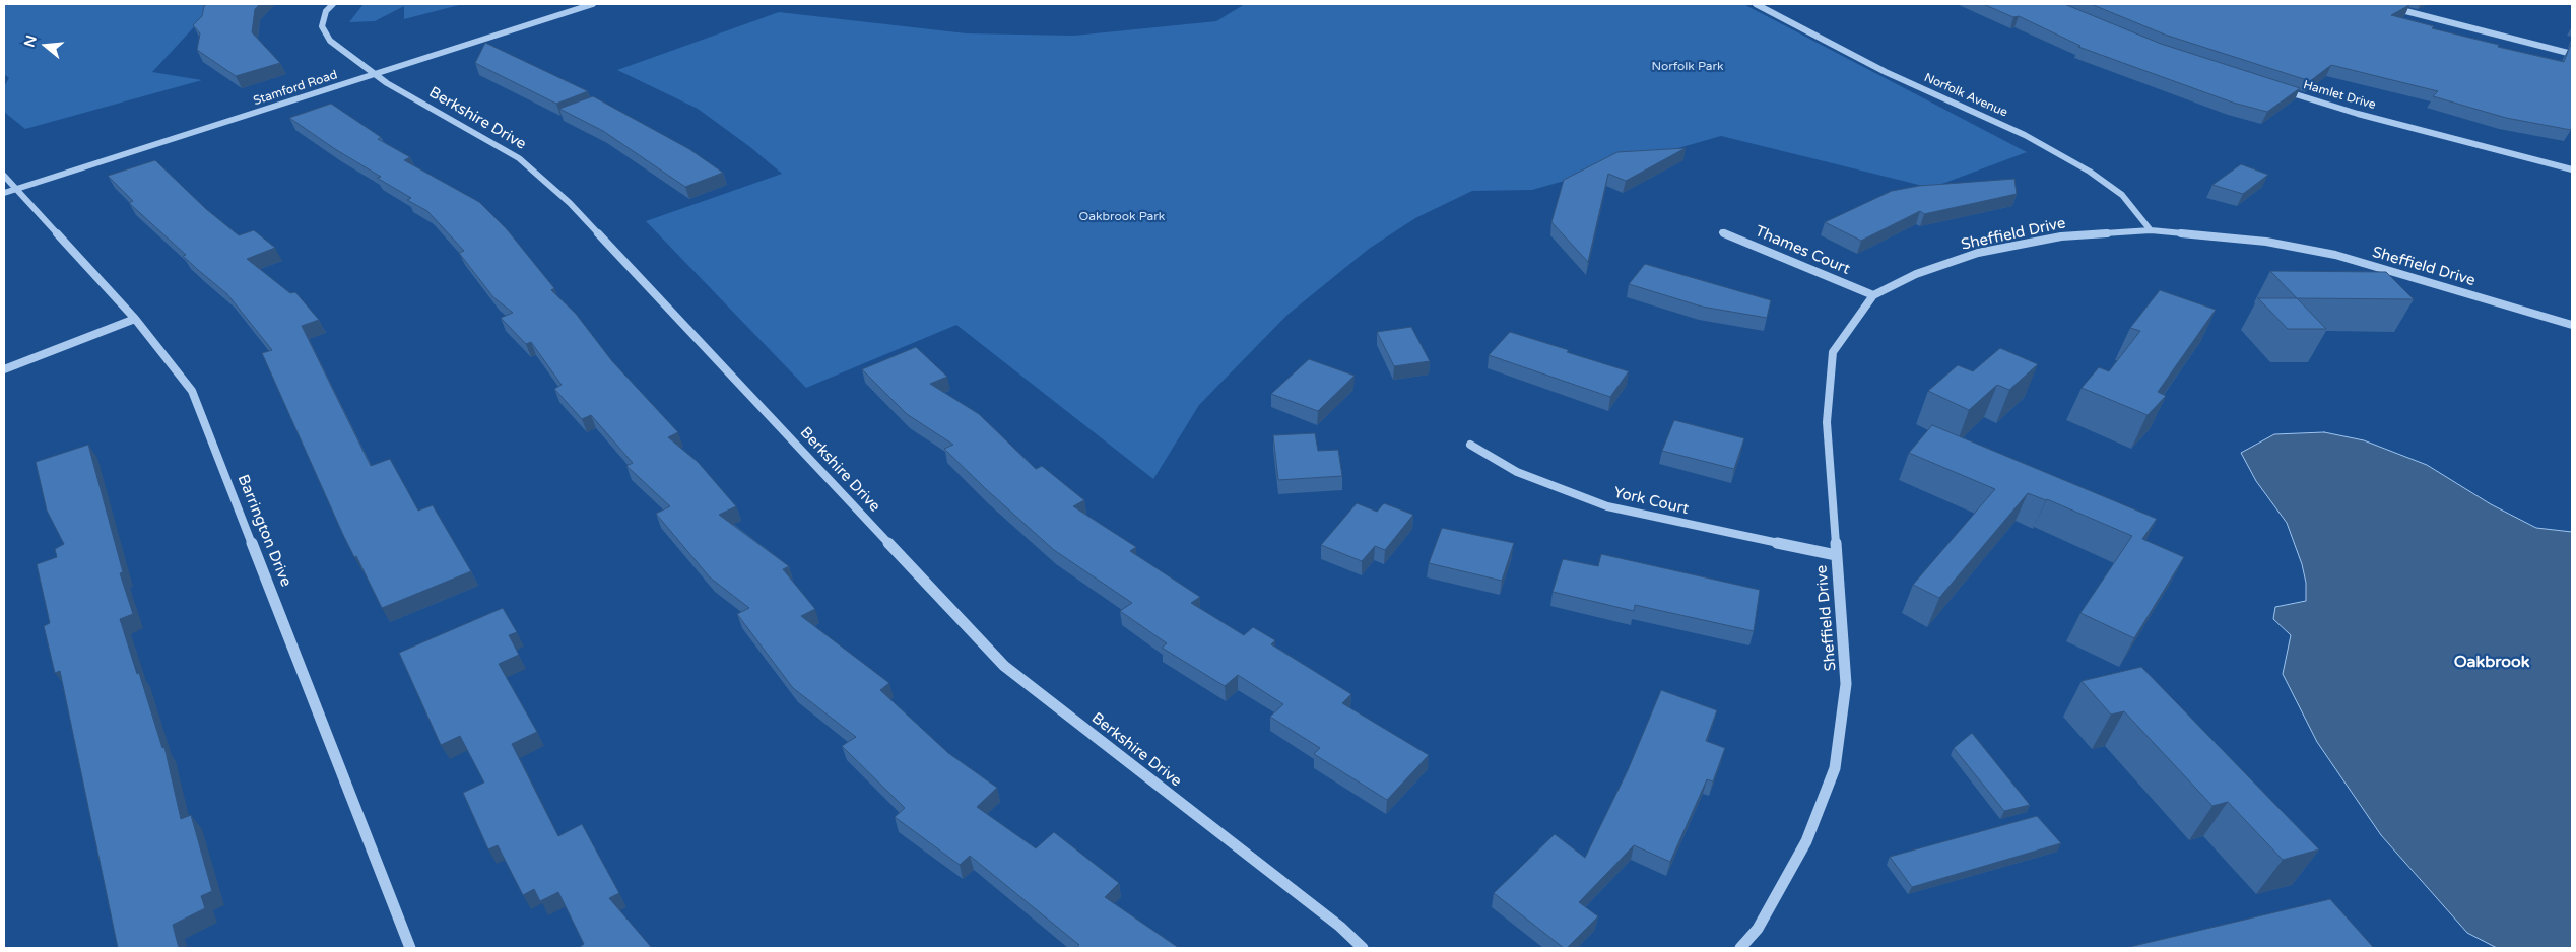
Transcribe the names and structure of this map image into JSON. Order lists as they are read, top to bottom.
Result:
{
  "streets": {
    "street": [
      "Stamford Road",
      "Norfolk Avenue",
      "Hamlet Drive",
      "Berkshire Drive",
      "Sheffield Drive",
      "Thames Court",
      "York Court",
      "Barrington Drive"
    ]
  },
  "crossings": [
    ["Stamford Road", "Berkshire Drive"],
    ["Stamford Road", "Barrington Drive"],
    ["Norfolk Avenue", "Sheffield Drive"],
    ["Sheffield Drive", "Thames Court"],
    ["Sheffield Drive", "York Court"]
  ],
  "districts": ["Oakbrook"],
  "parks": ["Norfolk Park", "Oakbrook Park"],
  "north": "left"
}
